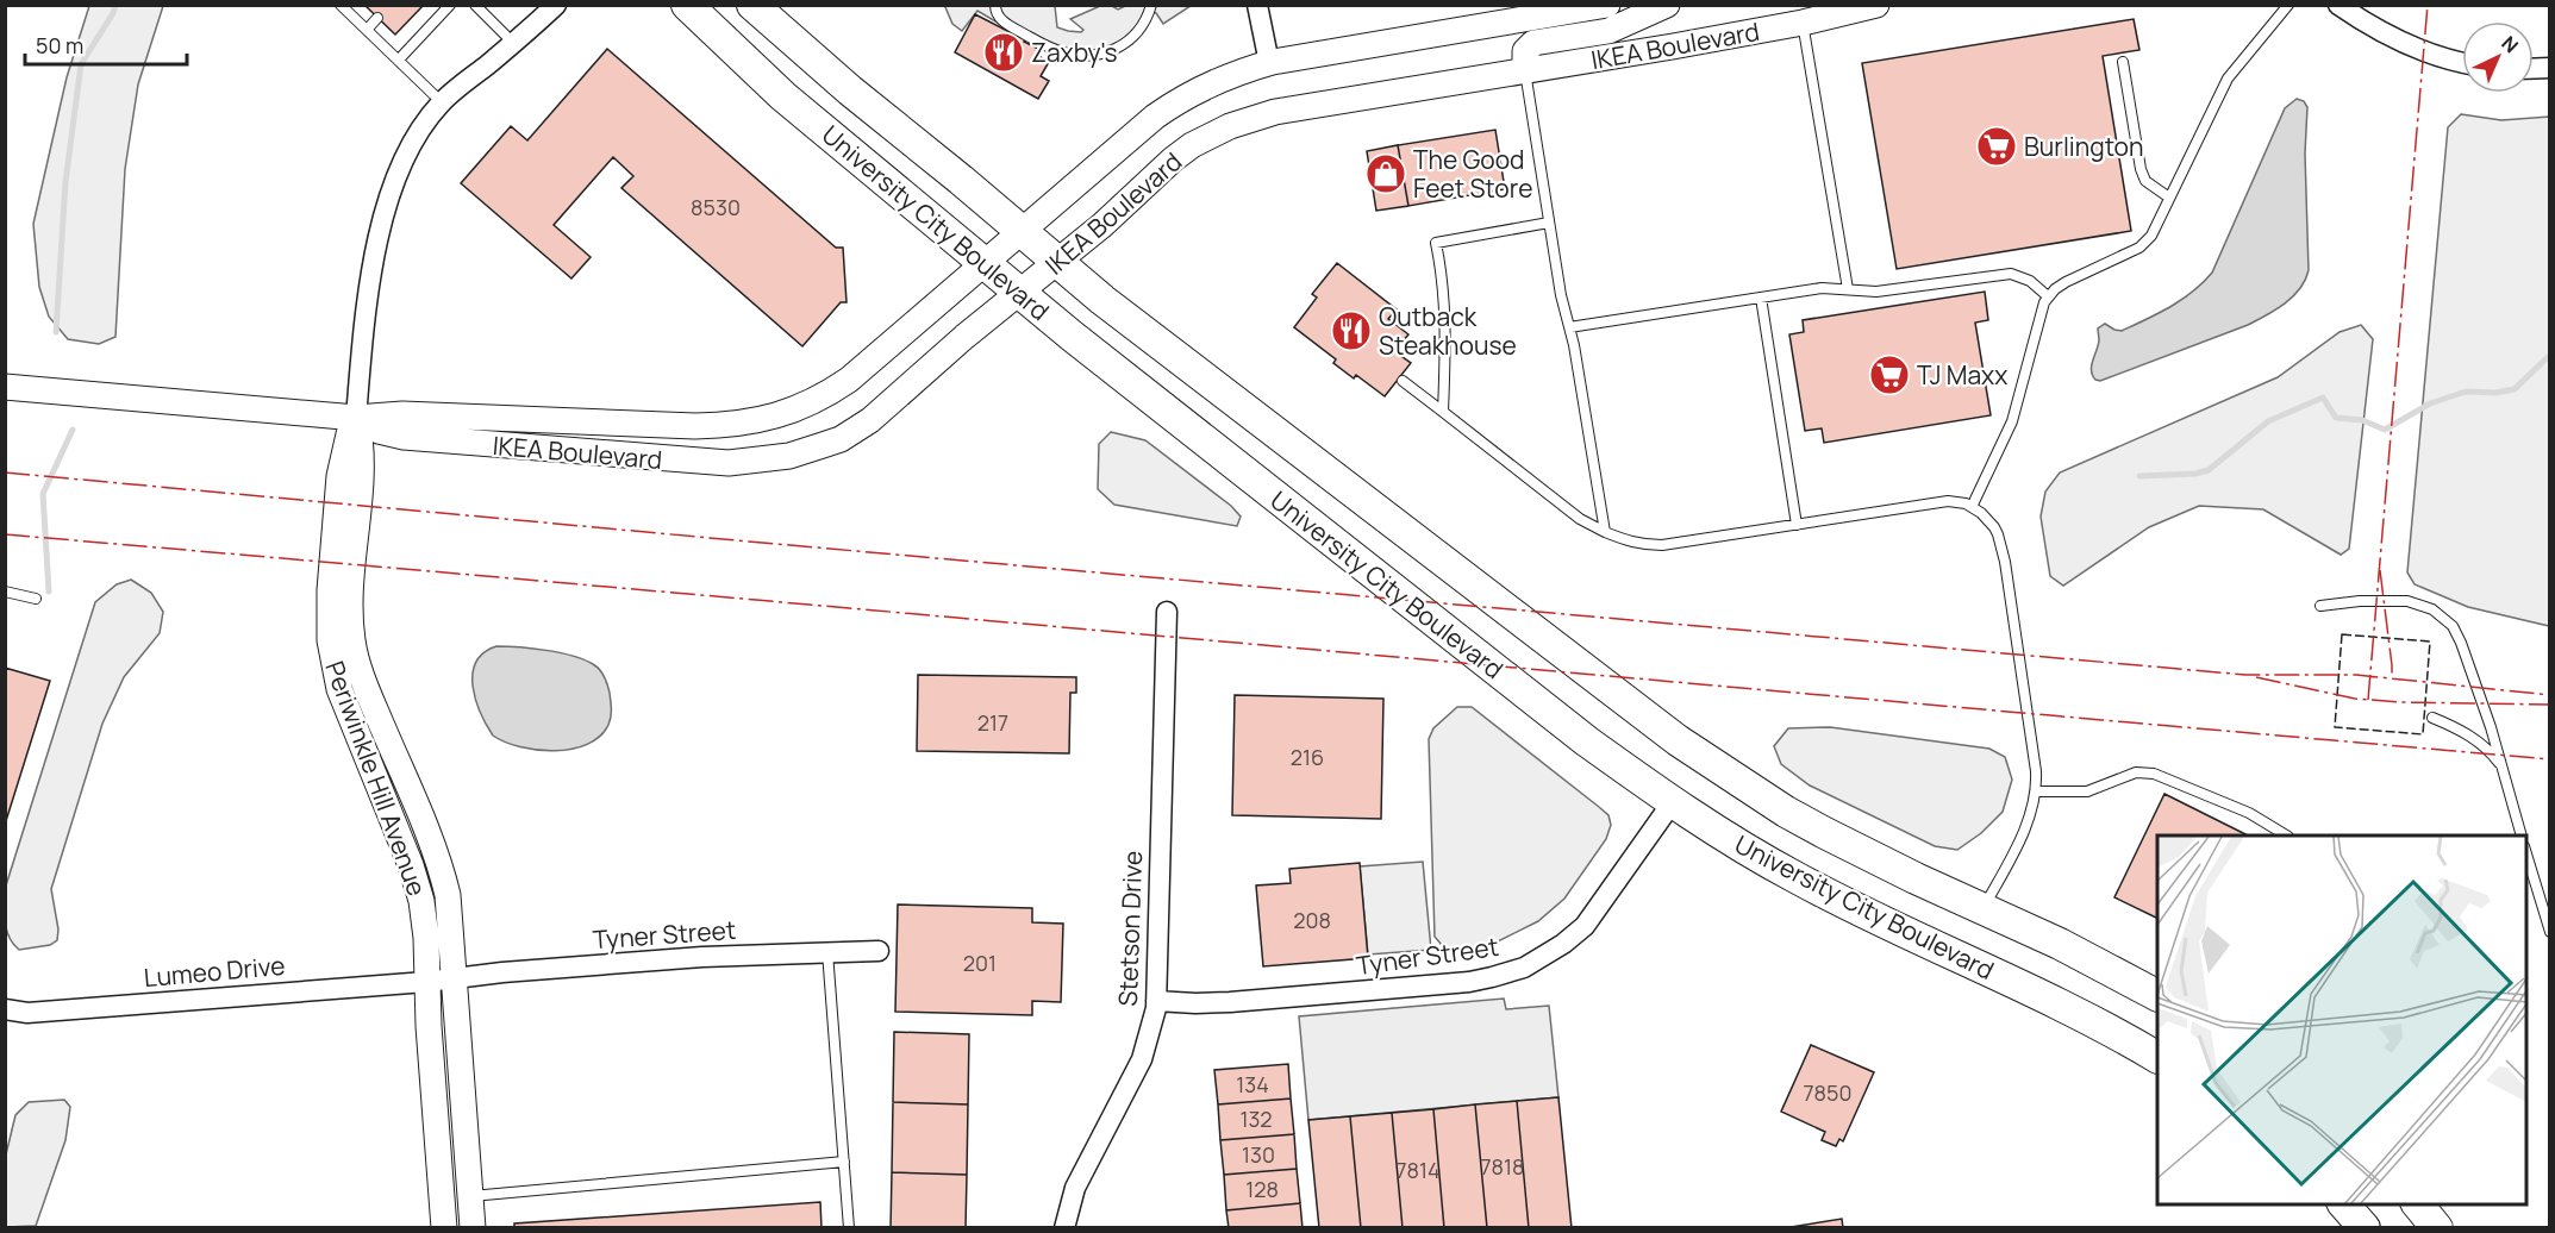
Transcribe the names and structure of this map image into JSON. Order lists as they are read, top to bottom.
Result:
{
  "streets": {
    "main road": ["University City Boulevard"],
    "street": [
      "IKEA Boulevard",
      "Periwinkle Hill Avenue",
      "Stetson Drive",
      "Tyner Street",
      "Lumeo Drive"
    ]
  },
  "crossings": [
    ["IKEA Boulevard", "University City Boulevard"],
    ["IKEA Boulevard", "Periwinkle Hill Avenue"],
    ["University City Boulevard", "Tyner Street"],
    ["Periwinkle Hill Avenue", "Tyner Street"],
    ["Periwinkle Hill Avenue", "Lumeo Drive"],
    ["Stetson Drive", "Tyner Street"],
    ["Tyner Street", "Lumeo Drive"]
  ],
  "places": {
    "restaurant": ["Zaxby's", "Outback Steakhouse"],
    "supermarket": ["Burlington", "TJ Maxx"],
    "shop": ["The Good Feet Store"]
  },
  "house_numbers": [
    "8530",
    "217",
    "216",
    "208",
    "201",
    "134",
    "7850",
    "132",
    "130",
    "7818",
    "7814",
    "128"
  ],
  "scale_bar": "50 m",
  "north": "top right"
}
